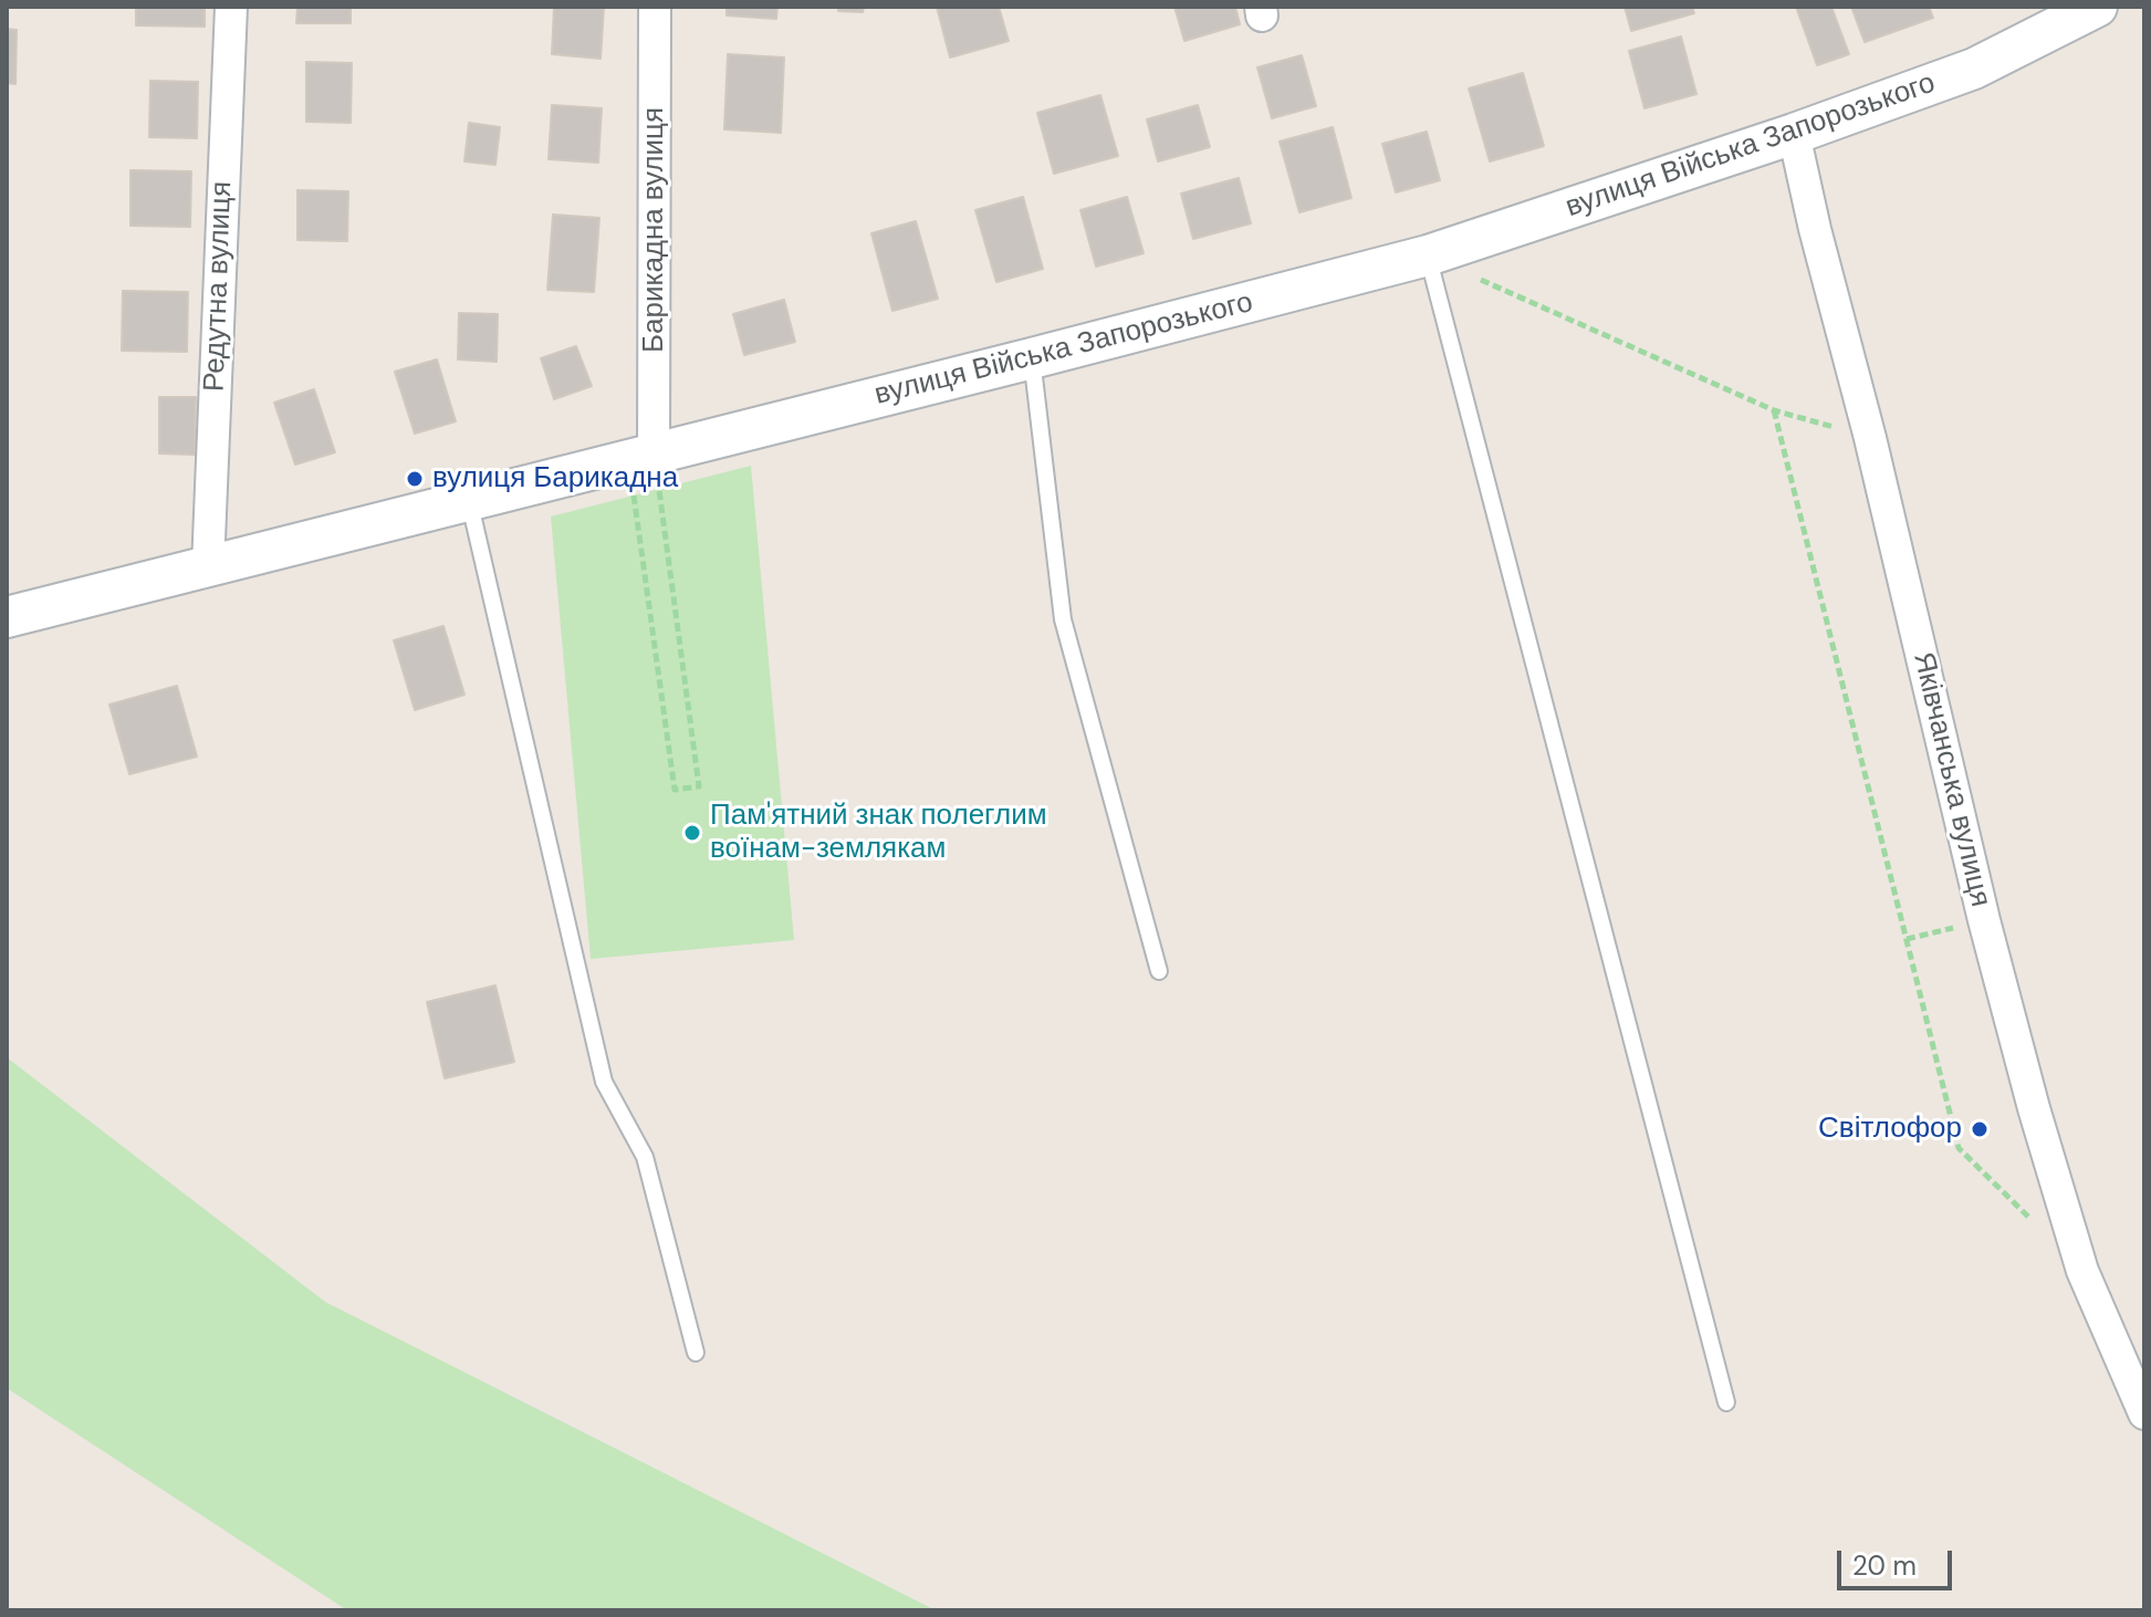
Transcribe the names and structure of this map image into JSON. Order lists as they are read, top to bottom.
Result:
{
  "streets": {
    "street": [
      "вулиця Війська Запорозького",
      "Барикадна вулиця",
      "Редутна вулиця",
      "Яківчанська вулиця"
    ]
  },
  "crossings": [
    ["вулиця Війська Запорозького", "Барикадна вулиця"],
    ["вулиця Війська Запорозького", "Редутна вулиця"],
    ["вулиця Війська Запорозького", "Яківчанська вулиця"]
  ],
  "places": ["вулиця Барикадна", "Пам'ятний знак полеглим воїнам-землякам", "Світлофор"],
  "scale_bar": "20 m"
}
